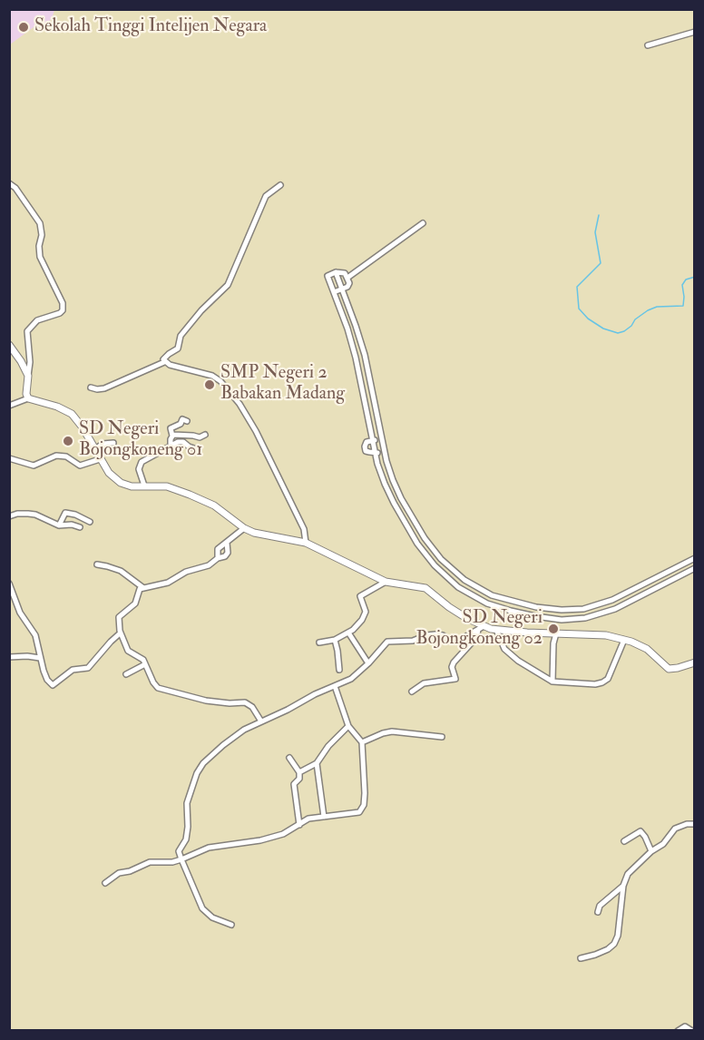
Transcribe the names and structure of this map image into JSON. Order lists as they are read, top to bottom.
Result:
{
  "places": [
    "Sekolah Tinggi Intelijen Negara",
    "SMP Negeri 2 Babakan Madang",
    "SD Negeri Bojongkoneng 01",
    "SD Negeri Bojongkoneng 02"
  ]
}
